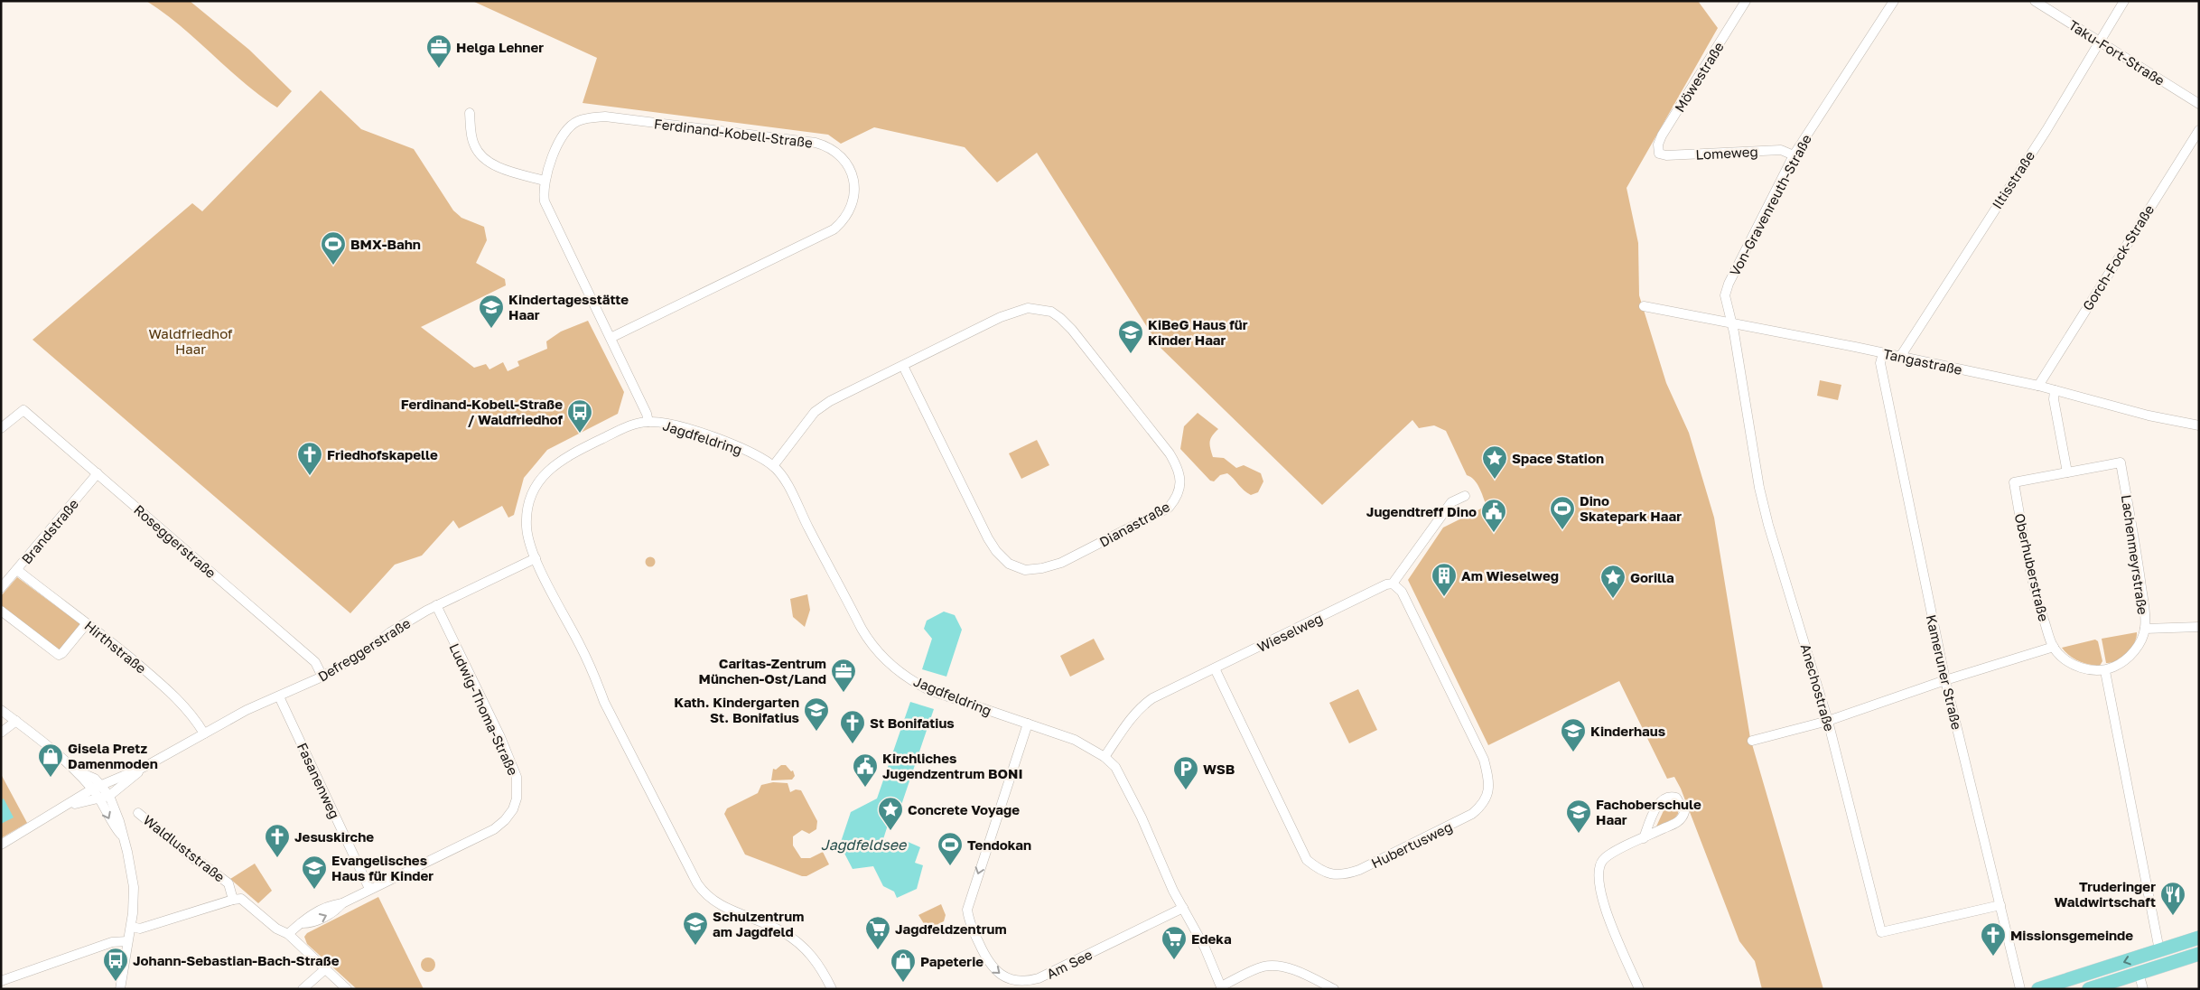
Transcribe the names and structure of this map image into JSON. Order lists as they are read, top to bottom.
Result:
{
  "streets": {
    "street": [
      "Taku-Fort-Straße",
      "Möwestraße",
      "Ferdinand-Kobell-Straße",
      "Lomeweg",
      "Iltisstraße",
      "Von-Gravenreuth-Straße",
      "Gorch-Fock-Straße",
      "Tangastraße",
      "Jagdfeldring",
      "Dianastraße",
      "Brandstraße",
      "Roseggerstraße",
      "Lachenmeyrstraße",
      "Oberhuberstraße",
      "Wieselweg",
      "Hirthstraße",
      "Defreggerstraße",
      "Kameruner Straße",
      "Anechostraße",
      "Ludwig-Thoma-Straße",
      "Fasanenweg",
      "Hubertusweg",
      "Waldluststraße",
      "Am See"
    ]
  },
  "crossings": [
    ["Taku-Fort-Straße", "Iltisstraße"],
    ["Möwestraße", "Lomeweg"],
    ["Ferdinand-Kobell-Straße", "Jagdfeldring"],
    ["Lomeweg", "Von-Gravenreuth-Straße"],
    ["Iltisstraße", "Tangastraße"],
    ["Von-Gravenreuth-Straße", "Tangastraße"],
    ["Von-Gravenreuth-Straße", "Anechostraße"],
    ["Gorch-Fock-Straße", "Tangastraße"],
    ["Tangastraße", "Kameruner Straße"],
    ["Tangastraße", "Anechostraße"],
    ["Jagdfeldring", "Dianastraße"],
    ["Jagdfeldring", "Wieselweg"],
    ["Jagdfeldring", "Defreggerstraße"],
    ["Jagdfeldring", "Am See"],
    ["Brandstraße", "Roseggerstraße"],
    ["Brandstraße", "Hirthstraße"],
    ["Roseggerstraße", "Defreggerstraße"],
    ["Lachenmeyrstraße", "Oberhuberstraße"],
    ["Wieselweg", "Hubertusweg"],
    ["Hirthstraße", "Defreggerstraße"],
    ["Defreggerstraße", "Ludwig-Thoma-Straße"],
    ["Defreggerstraße", "Fasanenweg"],
    ["Kameruner Straße", "Anechostraße"],
    ["Ludwig-Thoma-Straße", "Fasanenweg"]
  ],
  "water": ["Jagdfeldsee"],
  "parks": ["Waldfriedhof Haar"],
  "places": {
    "office": ["Helga Lehner", "Caritas-Zentrum München-Ost/Land"],
    "sports": ["BMX-Bahn", "Dino Skatepark Haar", "Tendokan"],
    "school or university": [
      "Kindertagesstätte Haar",
      "KiBeG Haus für Kinder Haar",
      "Kath. Kindergarten St. Bonifatius",
      "Kinderhaus",
      "Fachoberschule Haar",
      "Evangelisches Haus für Kinder",
      "Schulzentrum am Jagdfeld"
    ],
    "bus stop": ["Ferdinand-Kobell-Straße / Waldfriedhof", "Johann-Sebastian-Bach-Straße"],
    "church": [
      "Friedhofskapelle",
      "St Bonifatius",
      "Jesuskirche",
      "Missionsgemeinde"
    ],
    "place": ["Space Station", "Gorilla", "Concrete Voyage"],
    "public building": ["Jugendtreff Dino", "Kirchliches Jugendzentrum BONI"],
    "building": ["Am Wieselweg"],
    "shop": ["Gisela Pretz Damenmoden", "Papeterie"],
    "parking": ["WSB"],
    "restaurant": ["Truderinger Waldwirtschaft"],
    "supermarket": ["Jagdfeldzentrum", "Edeka"]
  }
}
